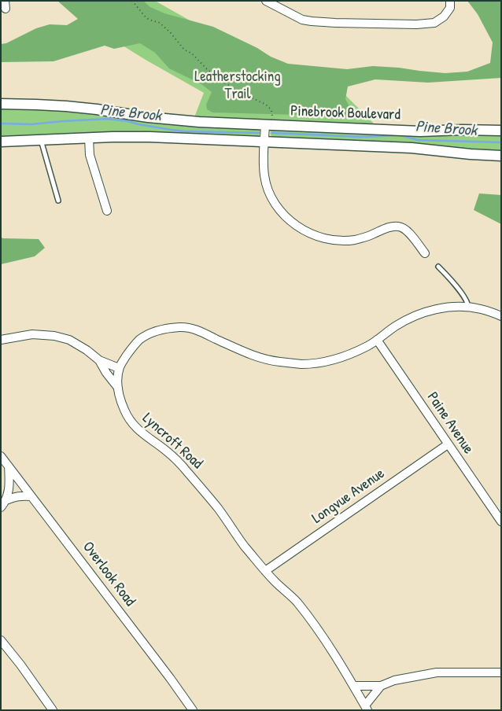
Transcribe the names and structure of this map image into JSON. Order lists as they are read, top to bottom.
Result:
{
  "streets": {
    "street": [
      "Pinebrook Boulevard",
      "Paine Avenue",
      "Lyncroft Road",
      "Longvue Avenue",
      "Overlook Road"
    ]
  },
  "crossings": [
    ["Paine Avenue", "Lyncroft Road"],
    ["Paine Avenue", "Longvue Avenue"],
    ["Lyncroft Road", "Longvue Avenue"]
  ],
  "water": ["Pine Brook"],
  "parks": ["Leatherstocking Trail"]
}
